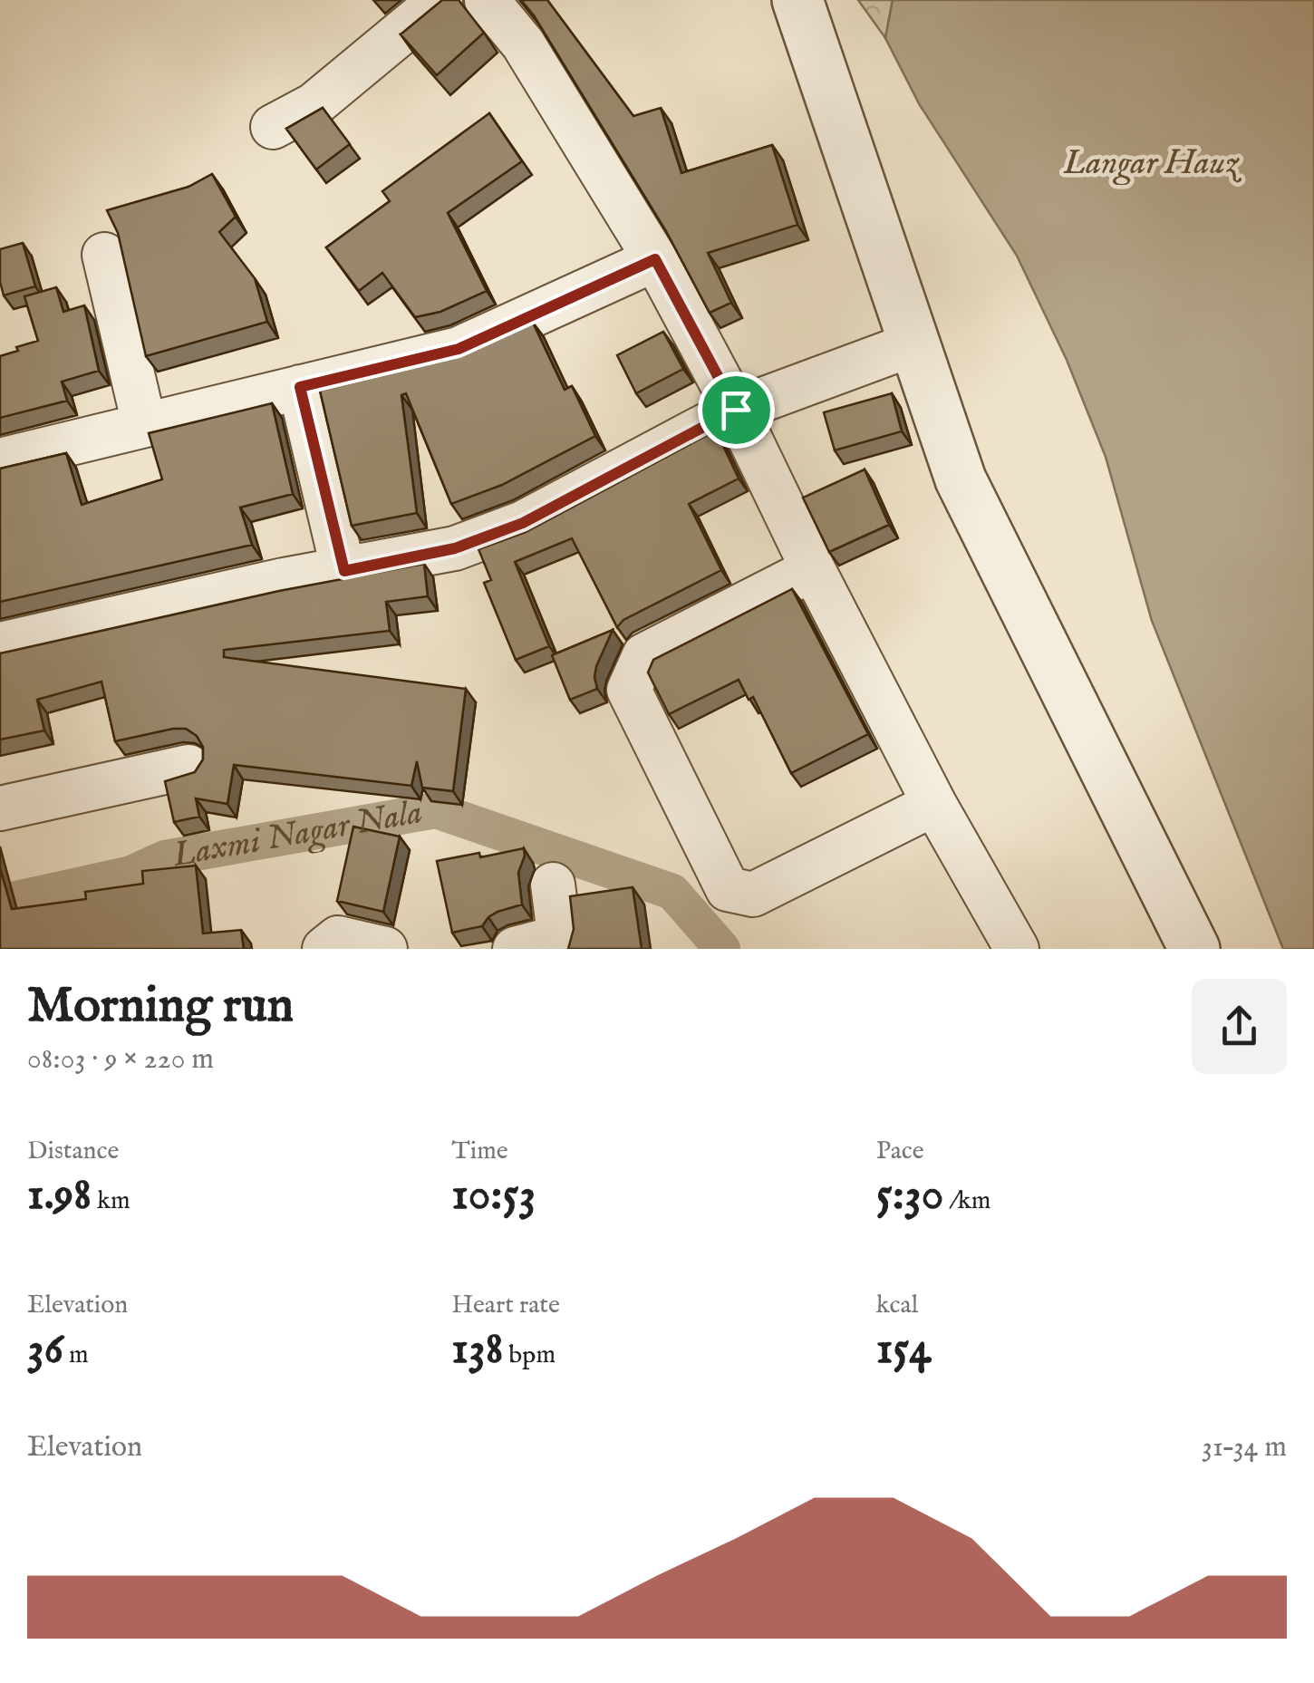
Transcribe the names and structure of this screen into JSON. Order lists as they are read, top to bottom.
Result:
{
  "water": ["Langar Hauz", "Laxmi Nagar Nala"],
  "page": {
    "heading": ["Morning run", "08:03 · 9 × 220 m"],
    "stats": [
      ["Distance", "1.98 km"],
      ["Time", "10:53"],
      ["Pace", "5:30 /km"],
      ["Elevation", "36 m"],
      ["Heart rate", "138 bpm"],
      ["kcal", "154"]
    ],
    "chart": ["Elevation", "31–34 m"]
  }
}
